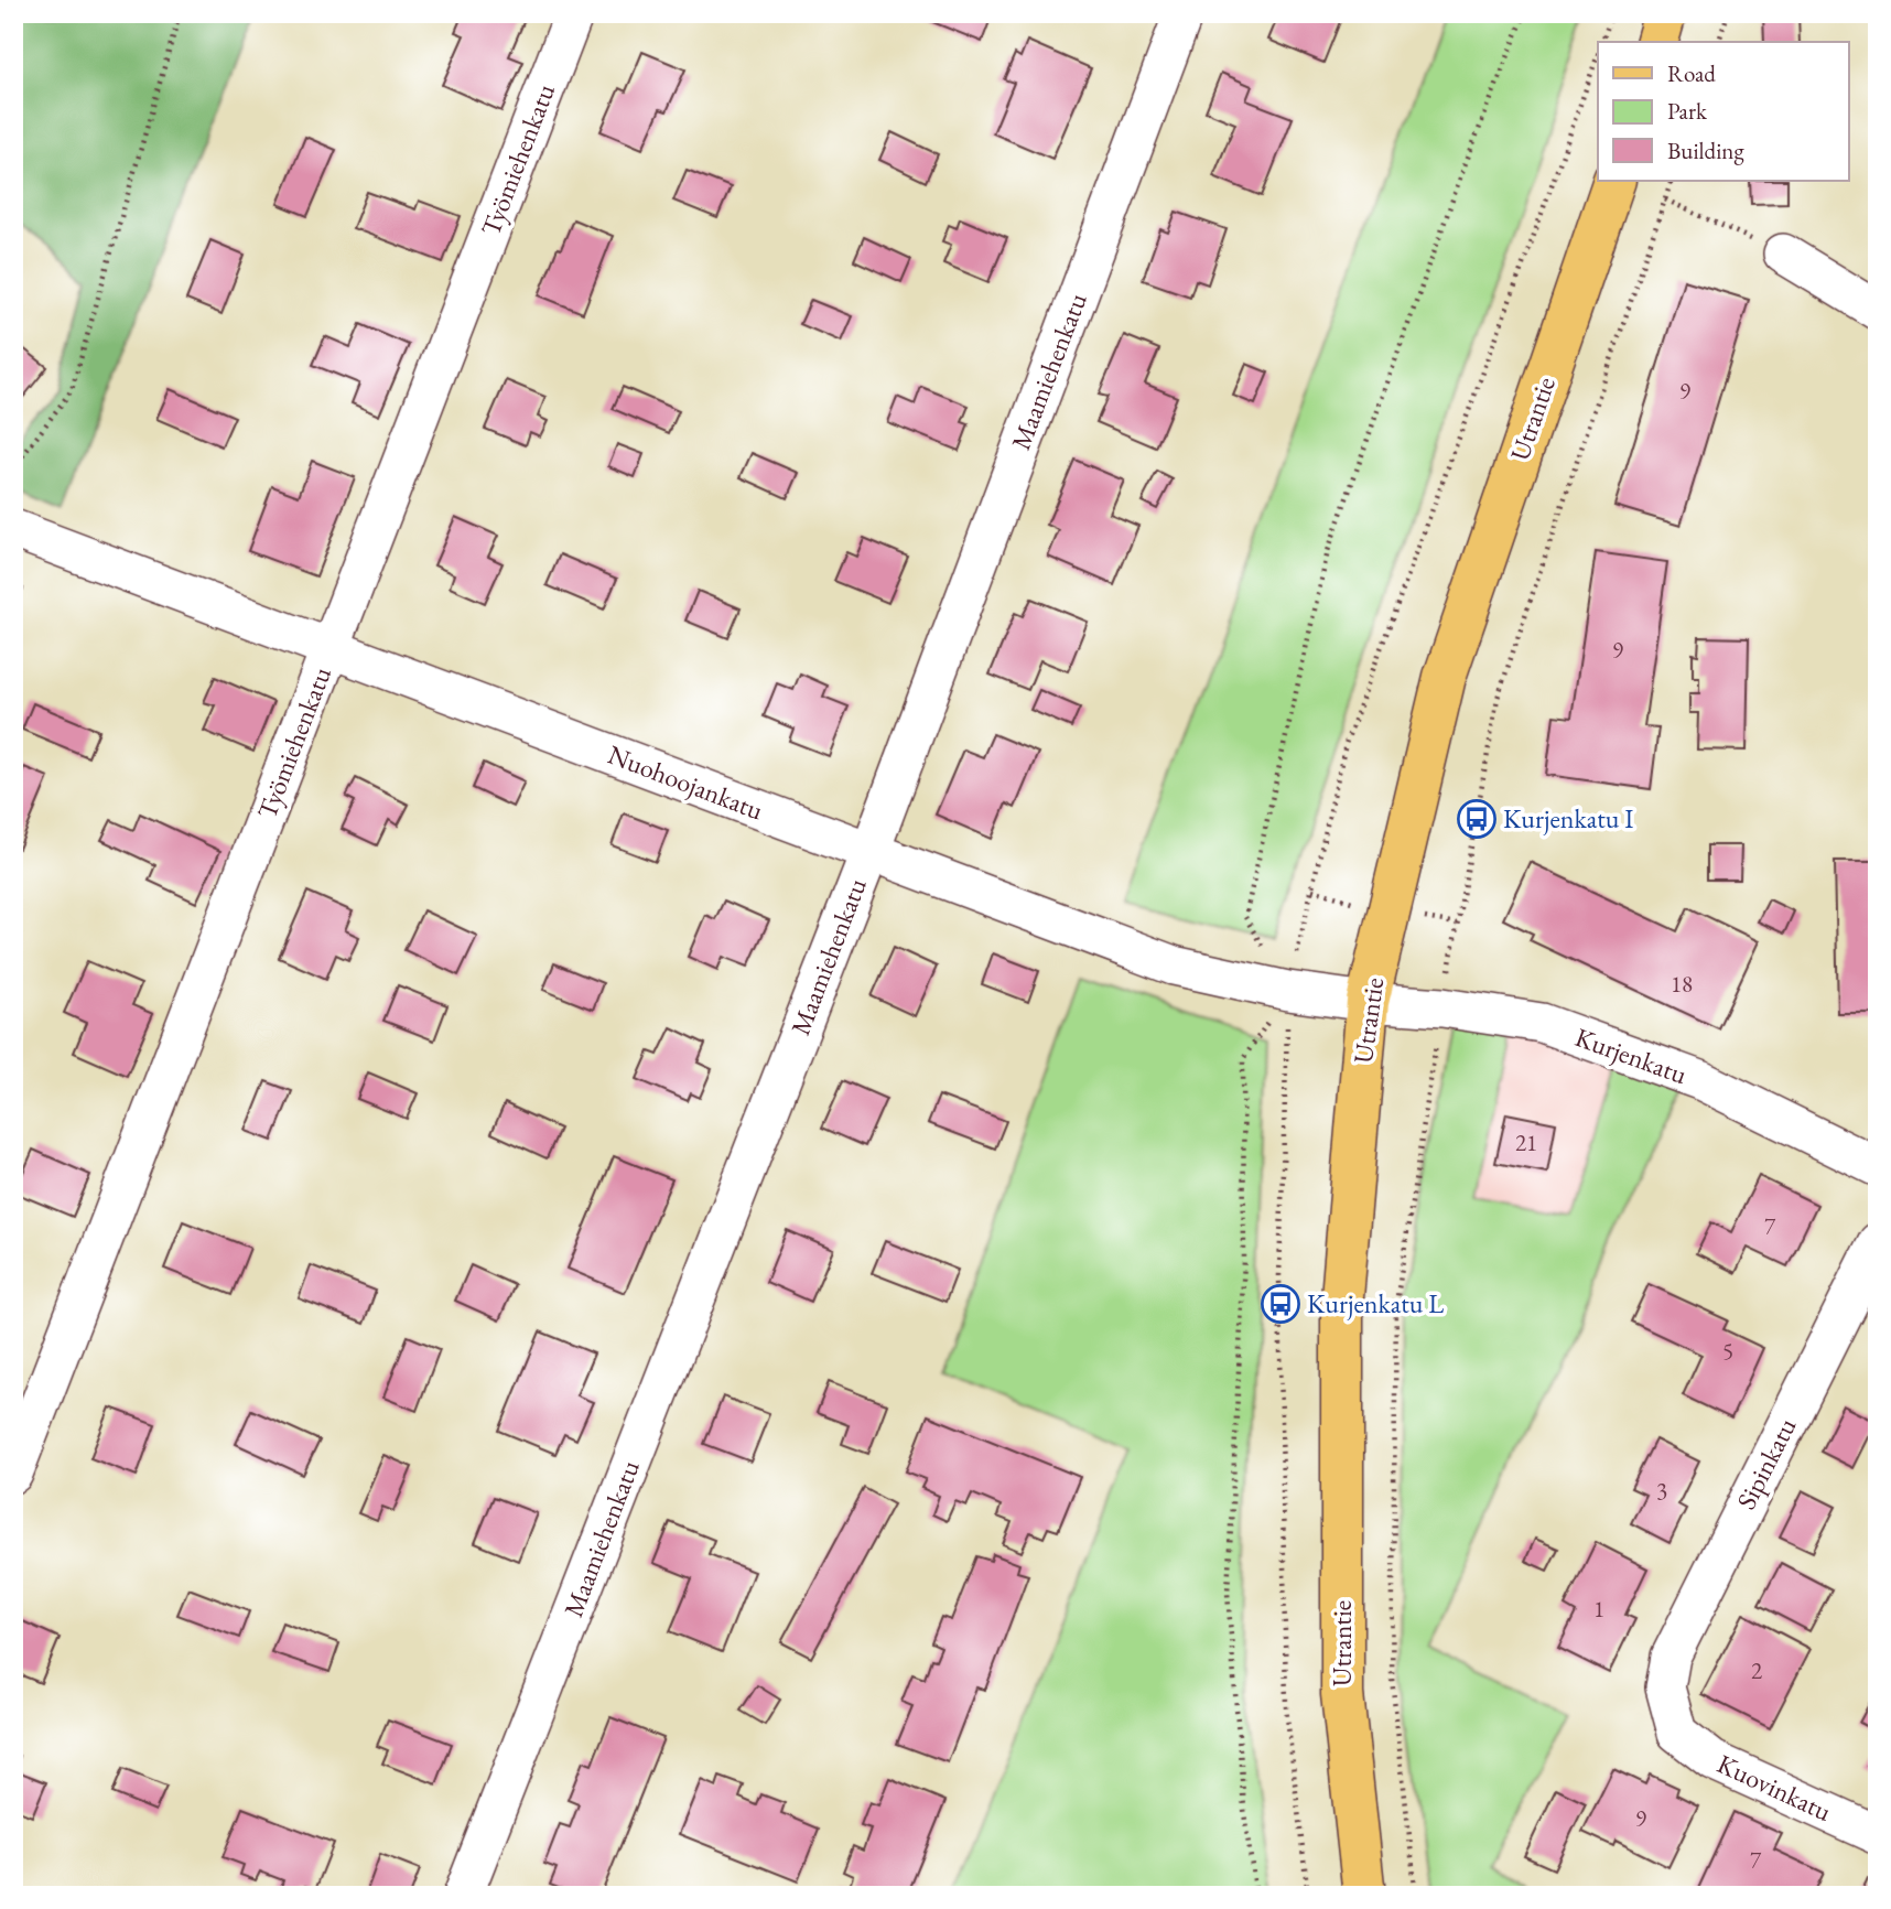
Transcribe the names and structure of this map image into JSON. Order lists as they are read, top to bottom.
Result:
{
  "streets": {
    "main road": ["Utrantie"],
    "street": [
      "Työmiehenkatu",
      "Maamiehenkatu",
      "Nuohoojankatu",
      "Kurjenkatu",
      "Sipinkatu",
      "Kuovinkatu"
    ]
  },
  "crossings": [
    ["Työmiehenkatu", "Nuohoojankatu"],
    ["Maamiehenkatu", "Nuohoojankatu"],
    ["Utrantie", "Nuohoojankatu"],
    ["Utrantie", "Kurjenkatu"],
    ["Nuohoojankatu", "Kurjenkatu"],
    ["Sipinkatu", "Kuovinkatu"]
  ],
  "places": {
    "bus stop": ["Kurjenkatu I", "Kurjenkatu L"]
  },
  "house_numbers": [
    "9",
    "9",
    "18",
    "21",
    "7",
    "5",
    "3",
    "1",
    "2",
    "9",
    "7"
  ],
  "legend": ["Road", "Park", "Building"]
}
